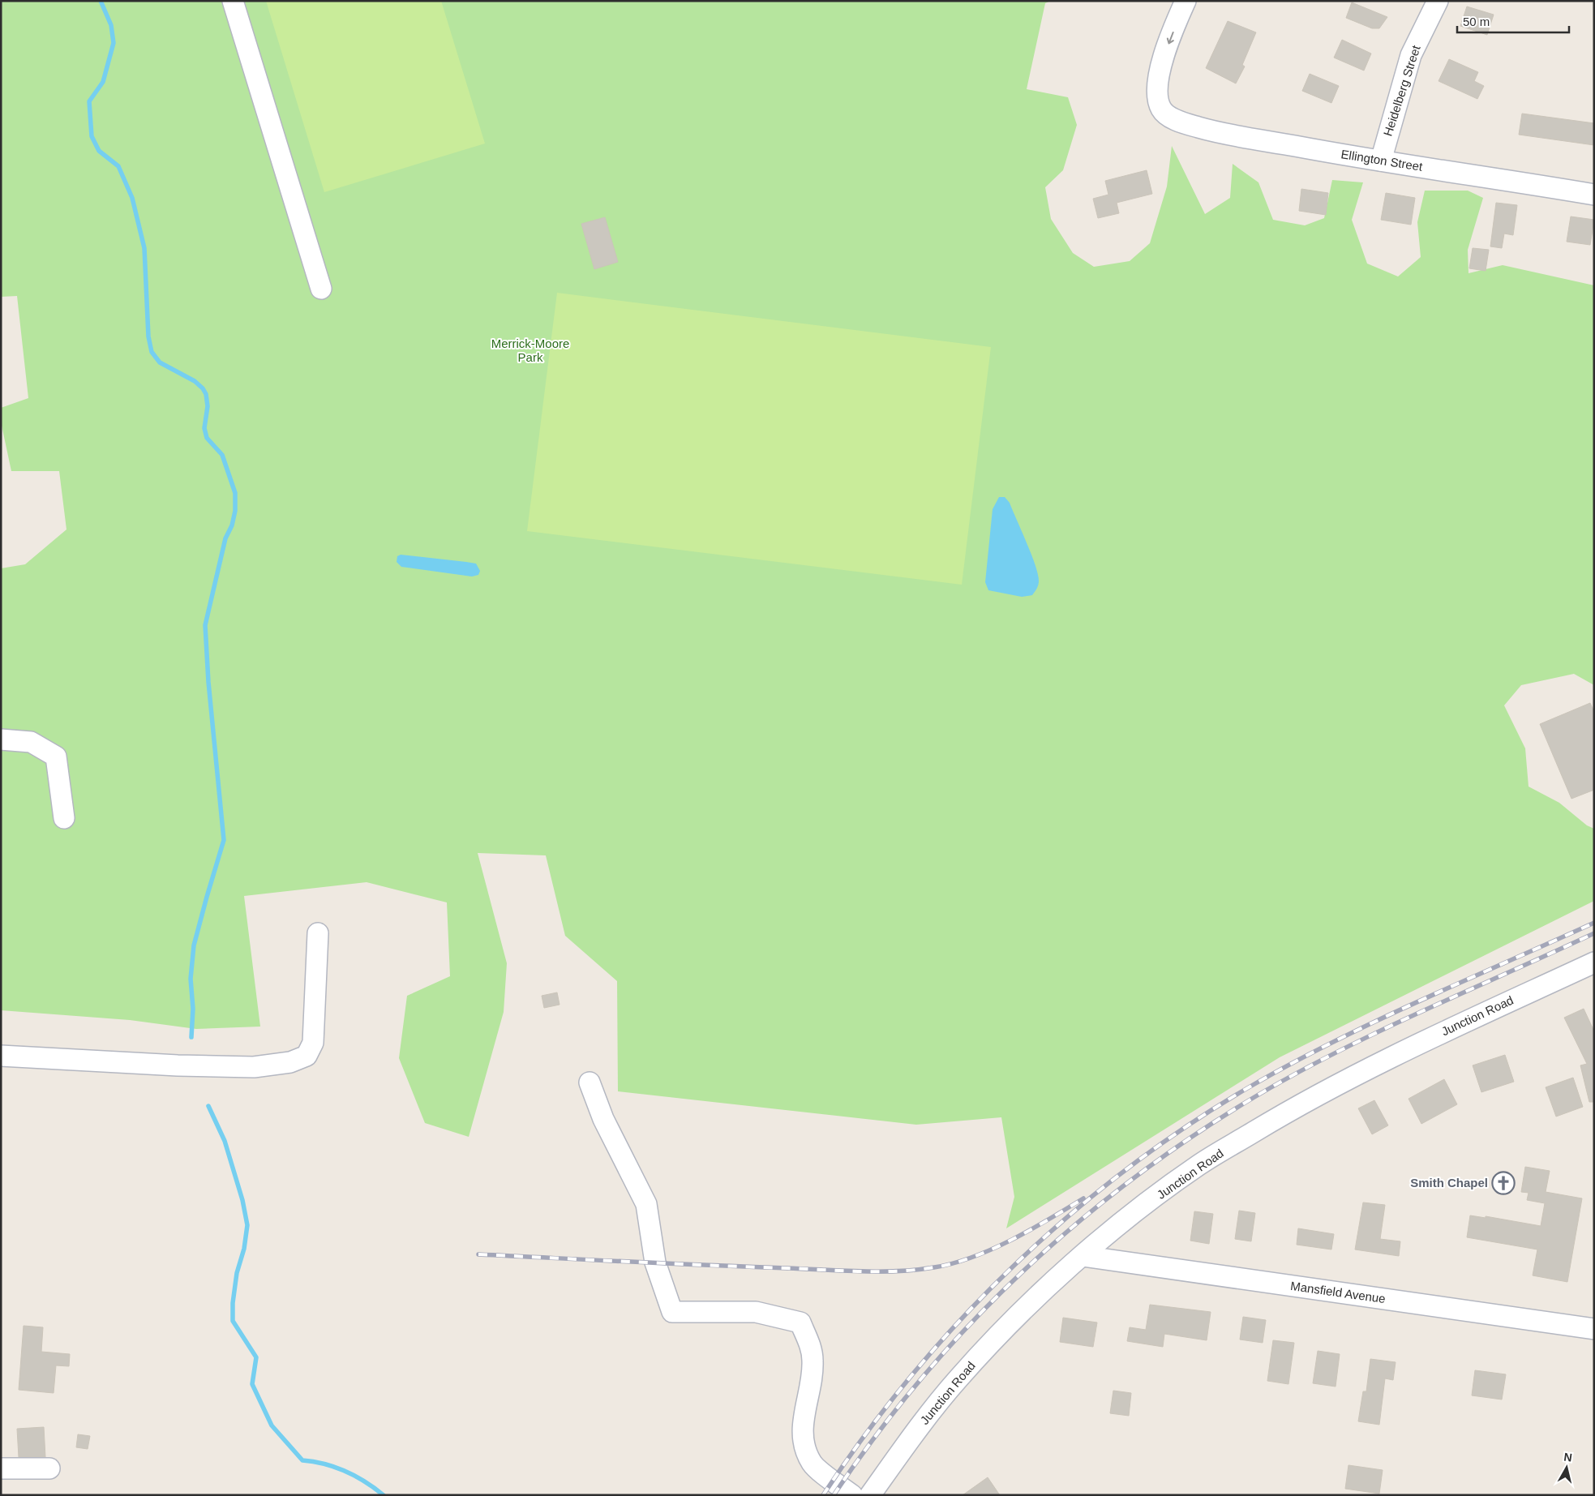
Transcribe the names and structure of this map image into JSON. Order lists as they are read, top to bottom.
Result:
{
  "streets": {
    "street": [
      "Heidelberg Street",
      "Ellington Street",
      "Junction Road",
      "Mansfield Avenue"
    ]
  },
  "crossings": [
    ["Heidelberg Street", "Ellington Street"],
    ["Junction Road", "Mansfield Avenue"]
  ],
  "parks": ["Merrick-Moore Park"],
  "places": {
    "church": ["Smith Chapel"]
  },
  "scale_bar": "50 m",
  "north": "top"
}
